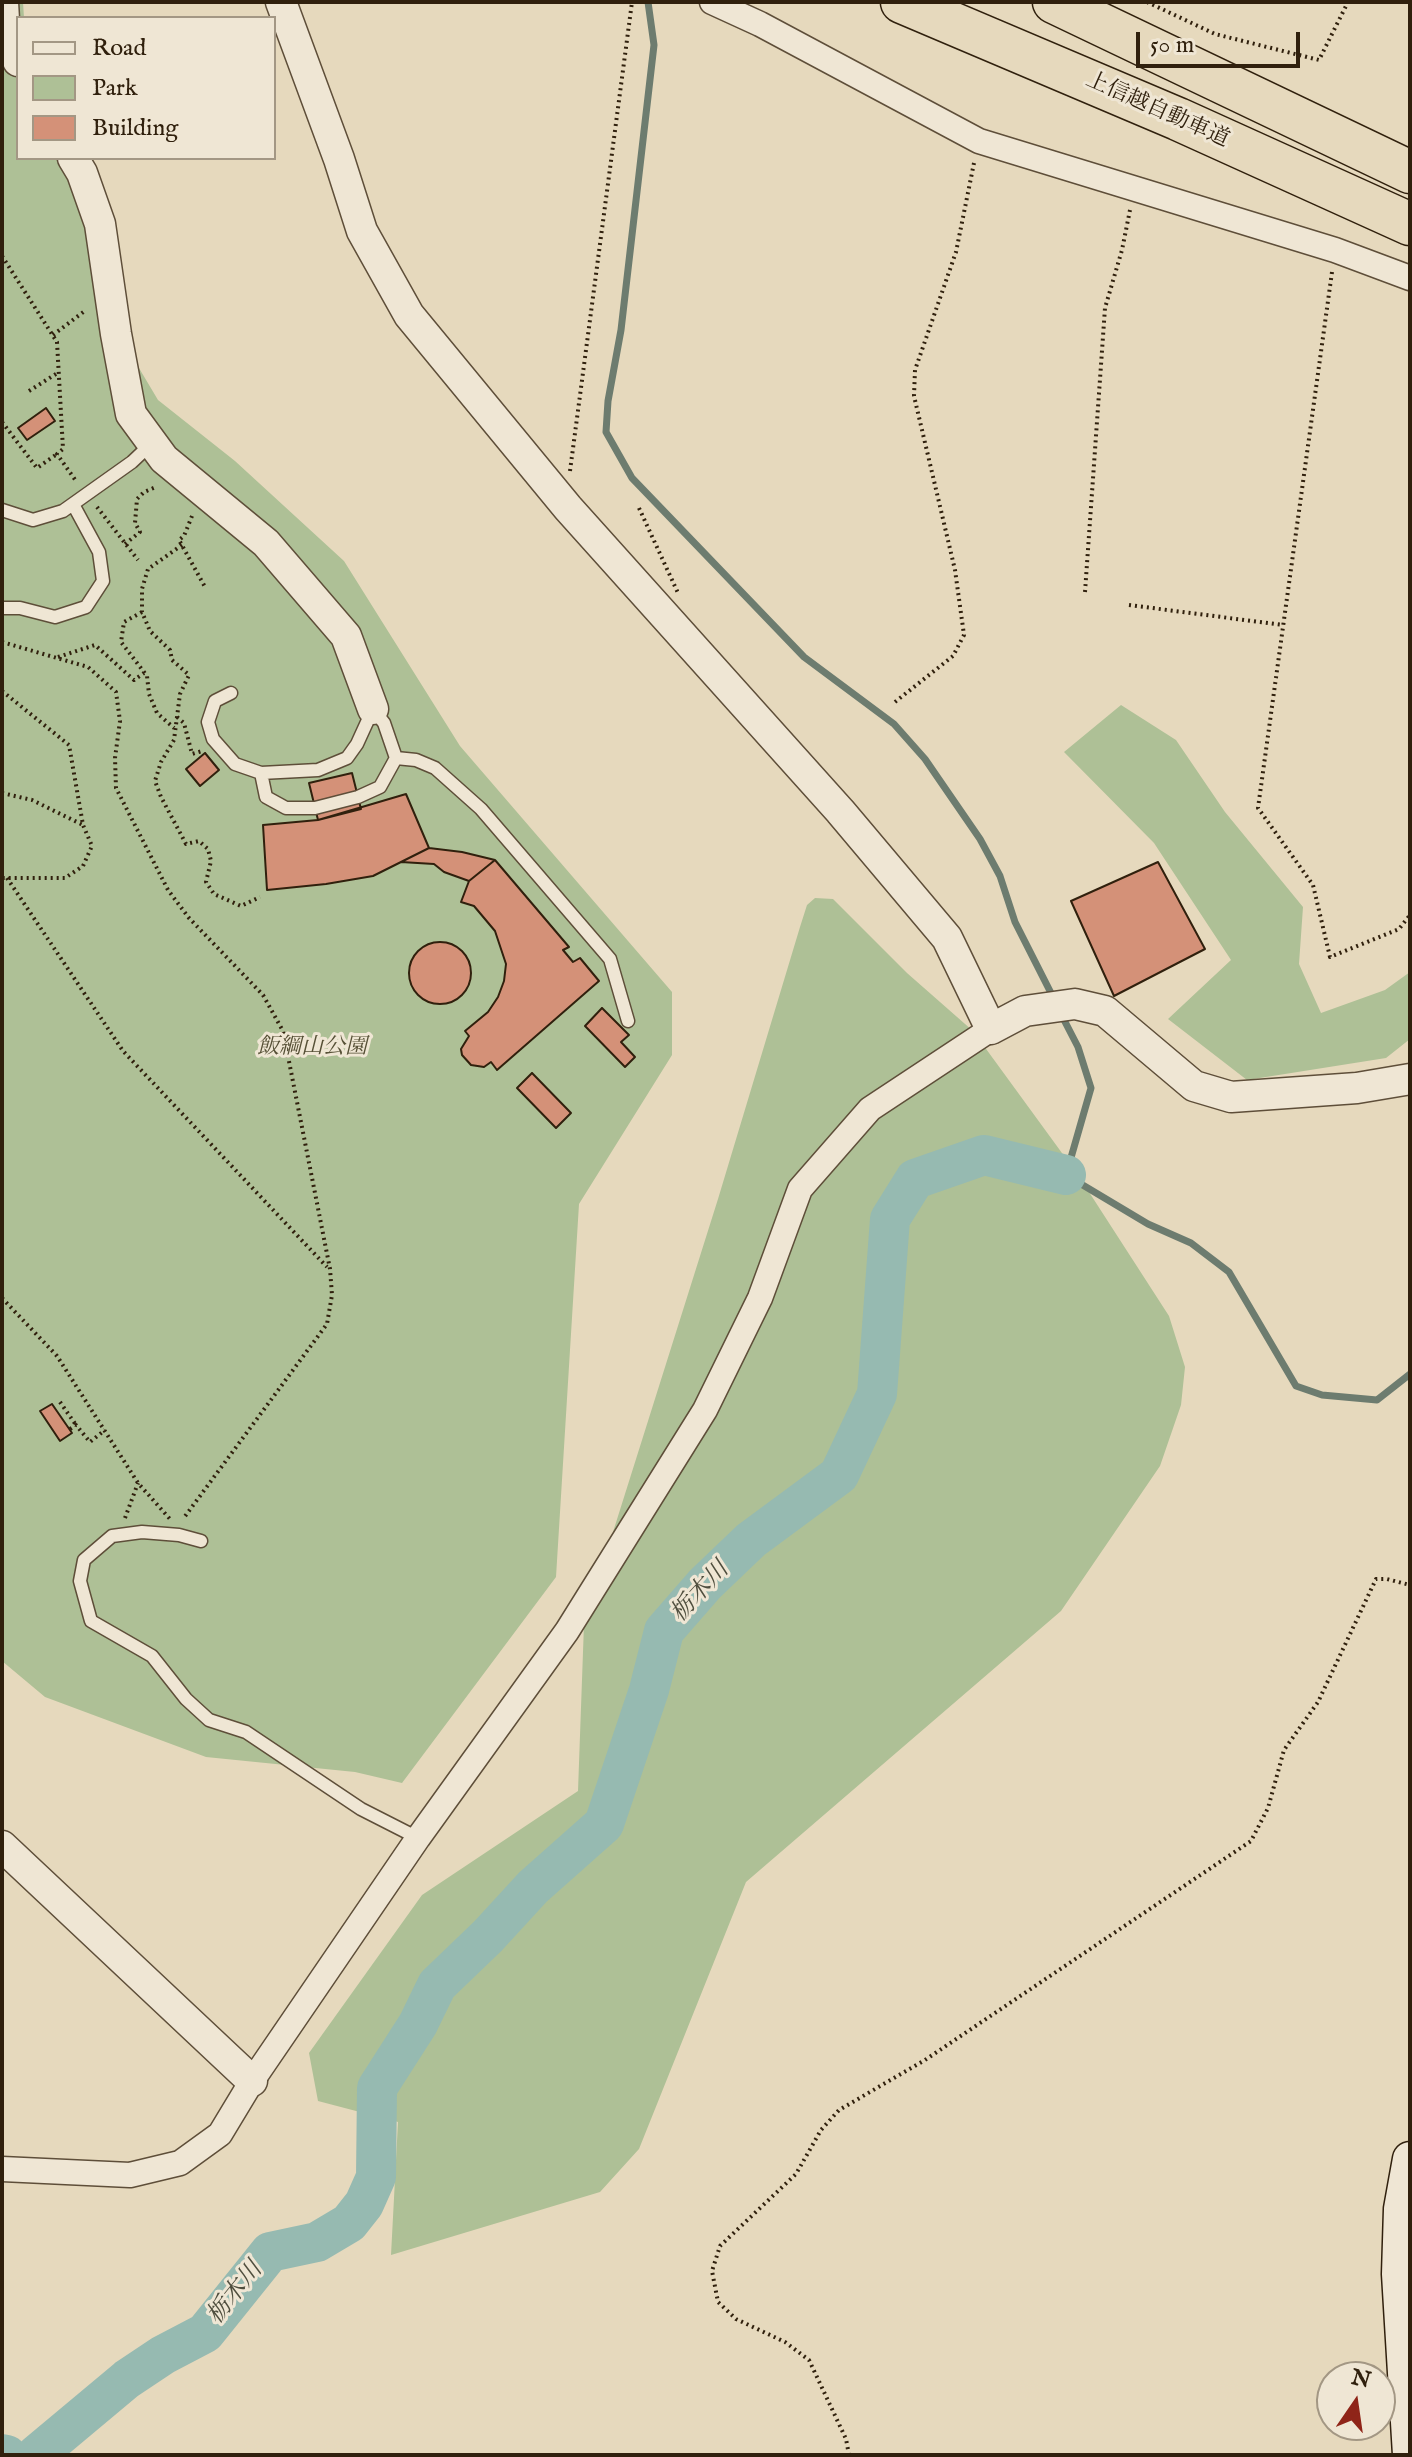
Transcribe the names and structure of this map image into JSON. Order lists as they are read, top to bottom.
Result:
{
  "streets": {
    "highway": ["上信越自動車道"]
  },
  "water": ["栃木川"],
  "parks": ["飯綱山公園"],
  "legend": ["Road", "Park", "Building"],
  "scale_bar": "50 m",
  "north": "top"
}
